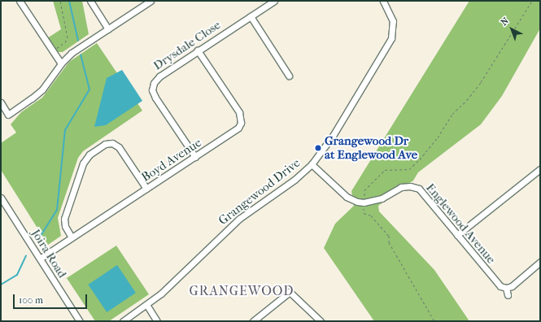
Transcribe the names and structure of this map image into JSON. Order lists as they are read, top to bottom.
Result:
{
  "streets": {
    "street": [
      "Drysdale Close",
      "Boyd Avenue",
      "Grangewood Drive",
      "Englewood Avenue",
      "Joira Road"
    ]
  },
  "crossings": [
    ["Drysdale Close", "Boyd Avenue"],
    ["Boyd Avenue", "Joira Road"]
  ],
  "districts": ["GRANGEWOOD"],
  "places": ["Grangewood Dr at Englewood Ave"],
  "scale_bar": "100 m",
  "north": "top left"
}
